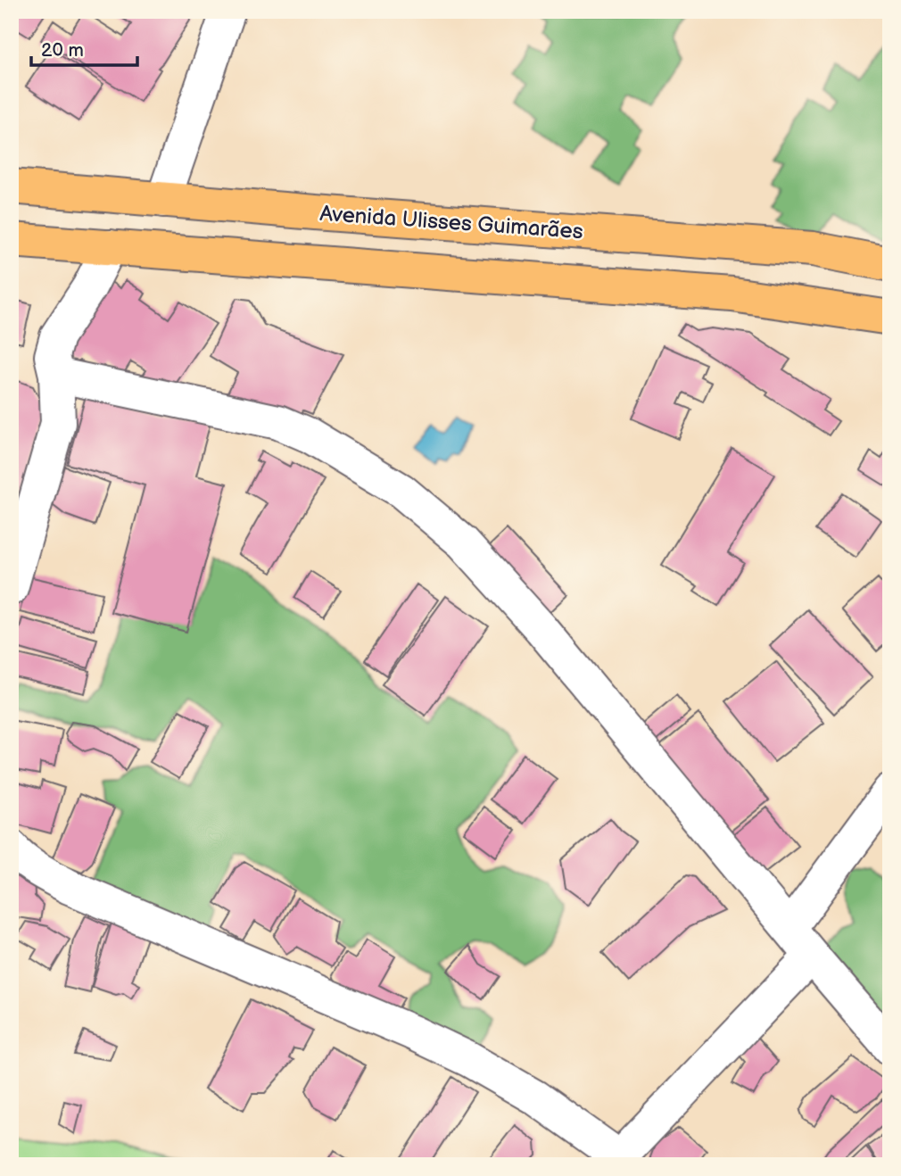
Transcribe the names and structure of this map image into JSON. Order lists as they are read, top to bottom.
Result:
{
  "streets": {
    "main road": ["Avenida Ulisses Guimarães"]
  },
  "scale_bar": "20 m"
}
